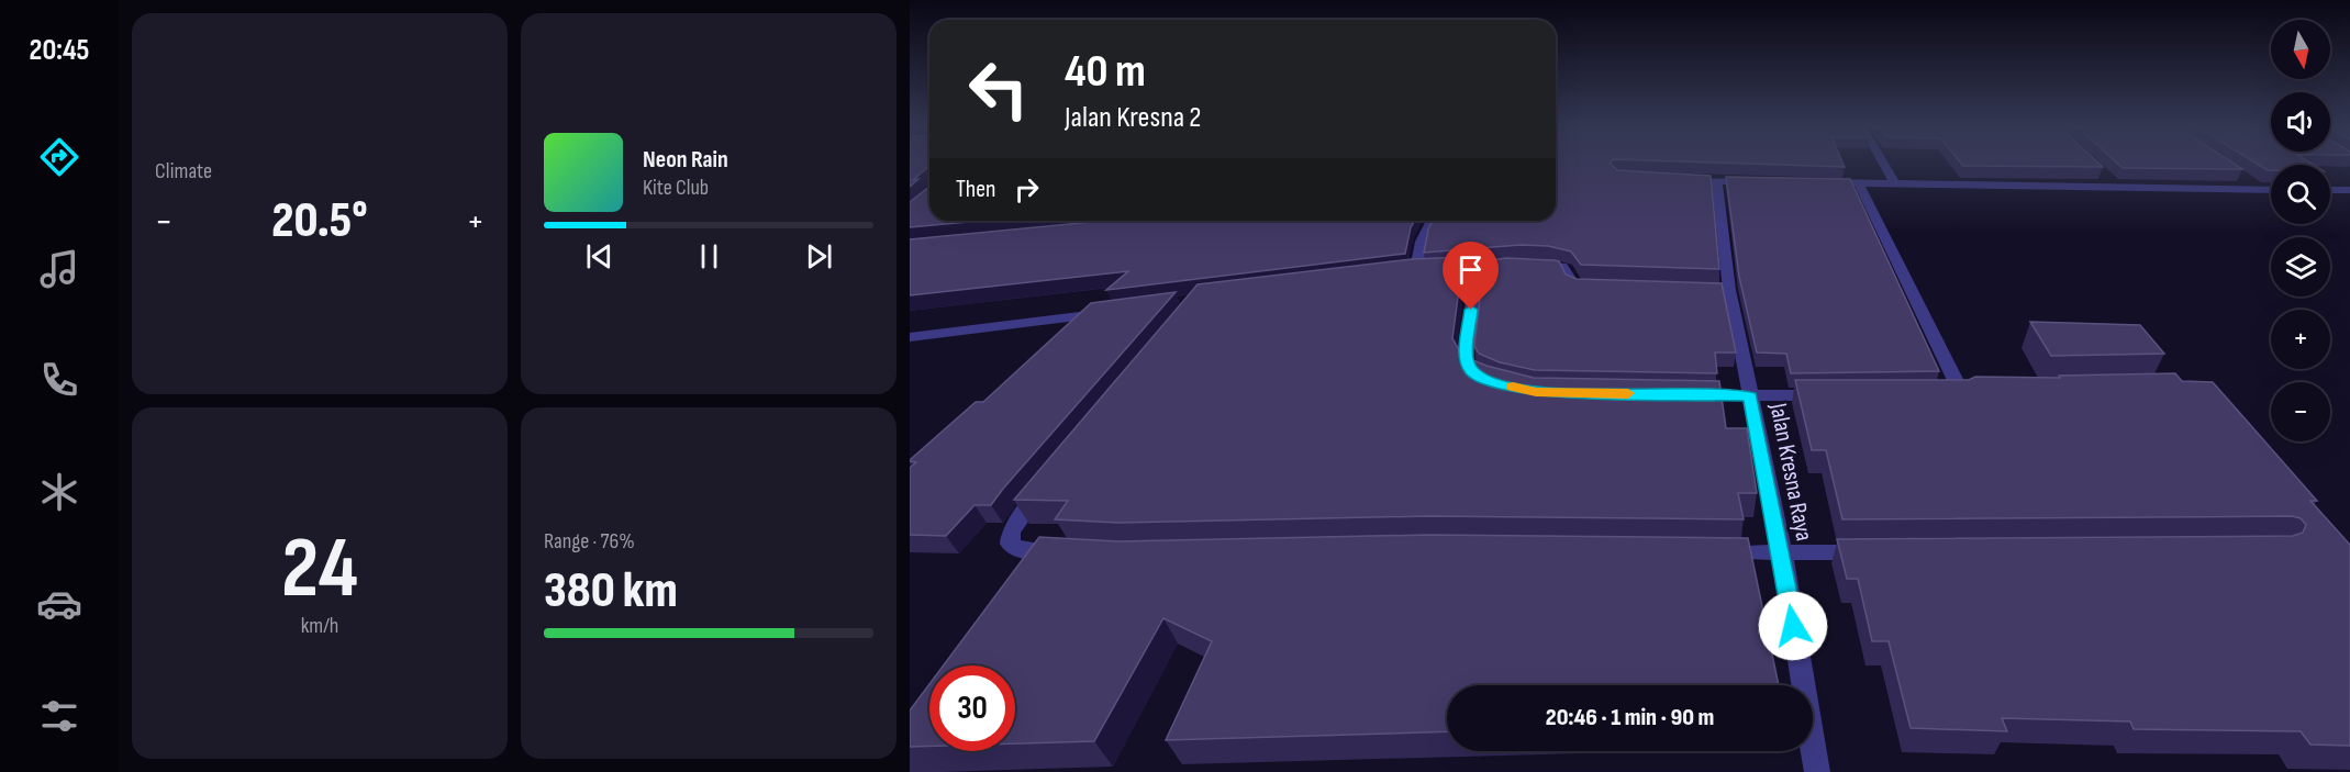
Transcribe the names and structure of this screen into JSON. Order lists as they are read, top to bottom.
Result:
{
  "streets": {
    "street": ["Jalan Kresna Raya"]
  },
  "north": "bottom",
  "page": {
    "tabs": "20:45",
    "tile": [
      "Climate",
      ["24", "km/h"],
      ["Range · 76%", "380 km"]
    ],
    "map_buttons": ["+", "−"],
    "turn": ["40 m", "Jalan Kresna 2"],
    "song": ["Neon Rain", "Kite Club"],
    "then": "Then",
    "heat": ["−", "20.5°", "+"],
    "limit": "30",
    "trip": "20:46 · 1 min · 90 m"
  }
}
